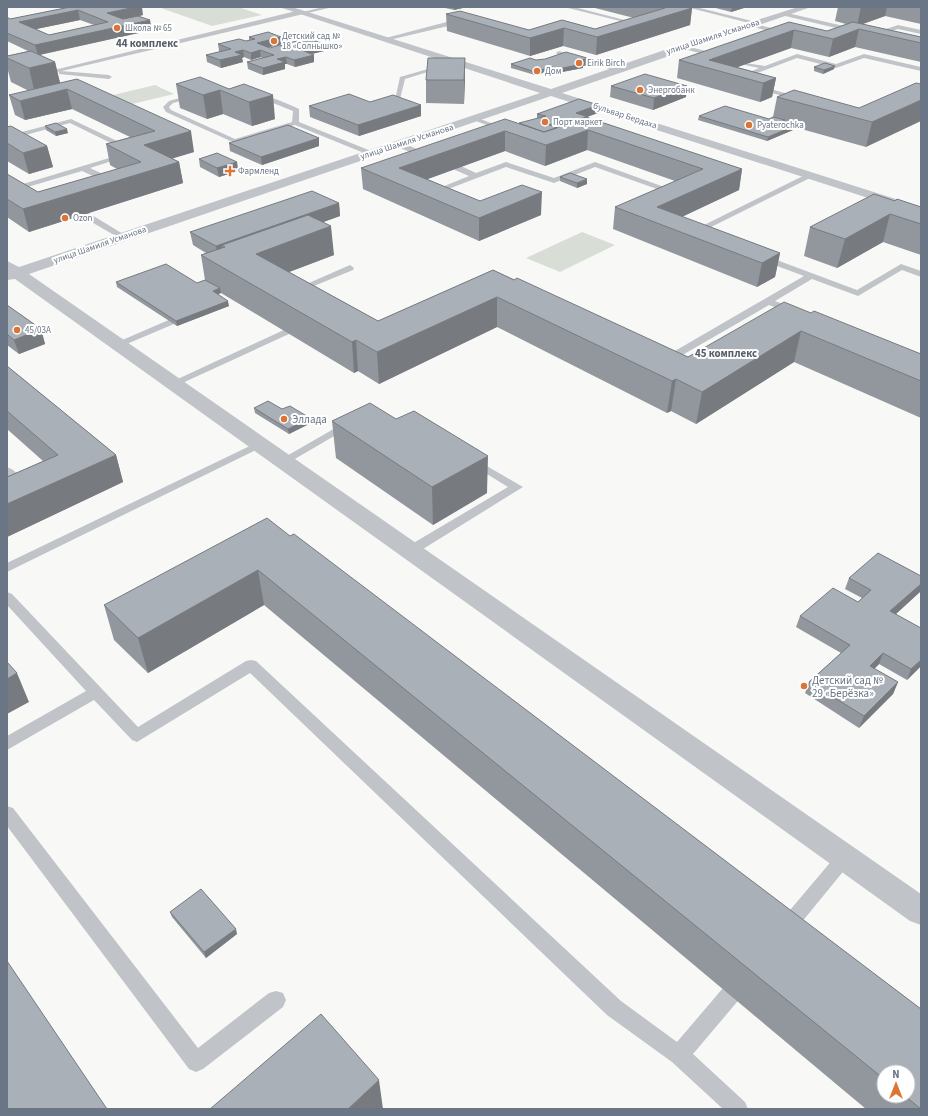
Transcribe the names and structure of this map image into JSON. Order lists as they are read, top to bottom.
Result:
{
  "streets": {
    "street": ["улица Шамиля Усманова", "бульвар Бердаха"]
  },
  "crossings": [
    ["улица Шамиля Усманова", "бульвар Бердаха"]
  ],
  "districts": ["44 комплекс", "45 комплекс"],
  "places": {
    "other": [
      "Школа № 65",
      "Детский сад № 18 «Солнышко»",
      "Eirik Birch",
      "Дом",
      "Энергобанк",
      "Порт маркет",
      "Pyaterochka",
      "Ozon",
      "45/03А",
      "Эллада",
      "Детский сад № 29 «Берёзка»"
    ],
    "health": ["Фармленд"]
  },
  "north": "top"
}
